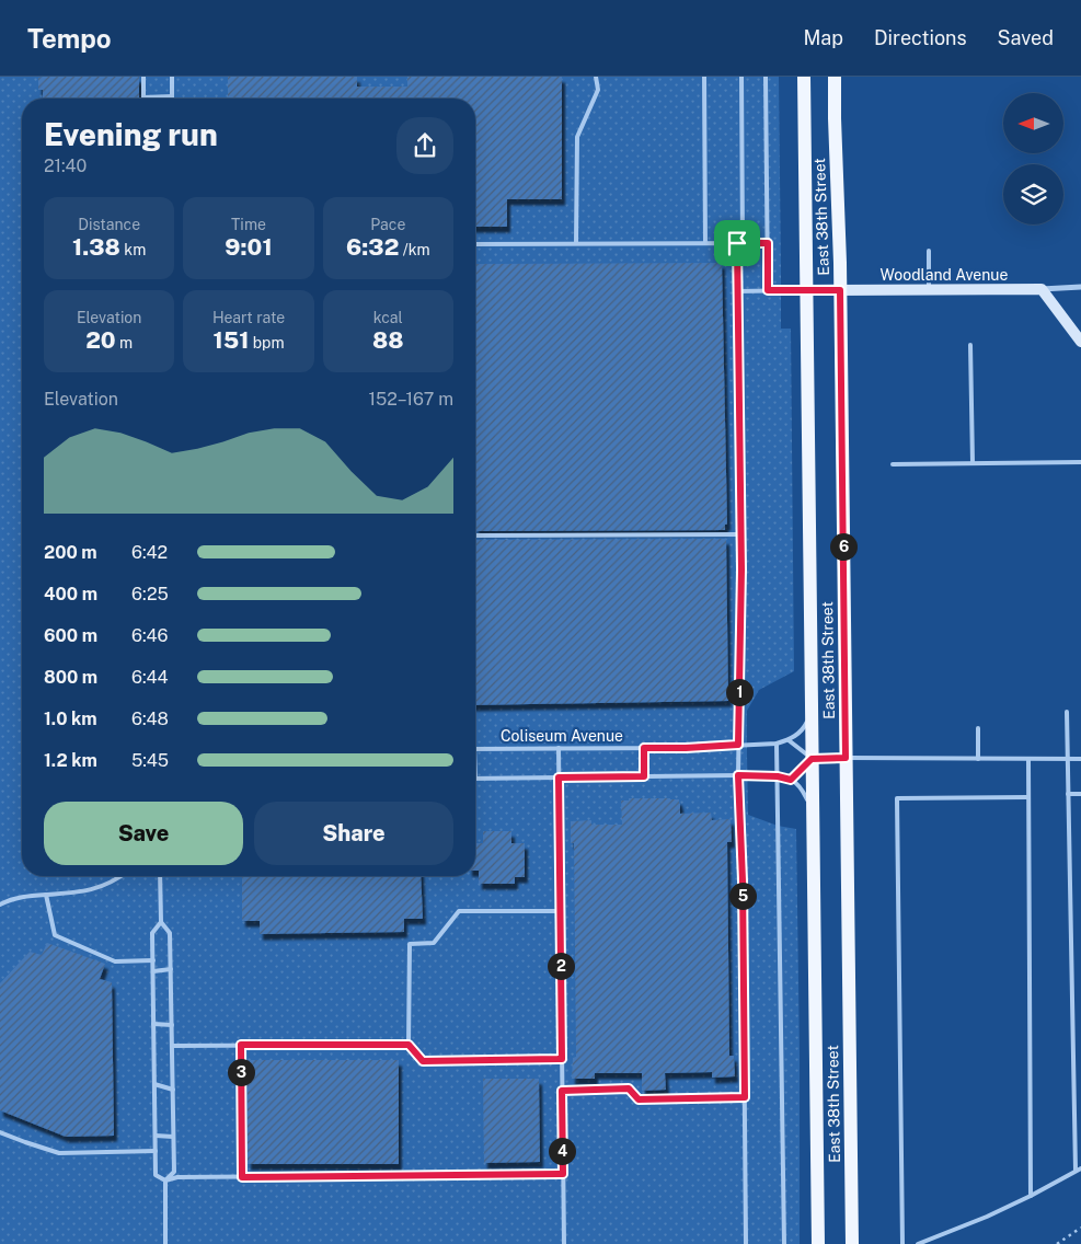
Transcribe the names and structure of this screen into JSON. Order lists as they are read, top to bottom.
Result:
{
  "streets": {
    "main road": ["East 38th Street"],
    "street": ["Woodland Avenue"],
    "lane": ["Coliseum Avenue"]
  },
  "crossings": [
    ["East 38th Street", "Woodland Avenue"]
  ],
  "north": "left",
  "page": {
    "header": "Tempo",
    "nav": ["Map", "Directions", "Saved"],
    "heading": ["Evening run", "21:40"],
    "stats": [
      ["Distance", "1.38 km"],
      ["Time", "9:01"],
      ["Pace", "6:32 /km"],
      ["Elevation", "20 m"],
      ["Heart rate", "151 bpm"],
      ["kcal", "88"]
    ],
    "chart": ["Elevation", "152–167 m"],
    "list": [
      {
        "name": "200 m",
        "note": "6:42"
      },
      {
        "name": "400 m",
        "note": "6:25"
      },
      {
        "name": "600 m",
        "note": "6:46"
      },
      {
        "name": "800 m",
        "note": "6:44"
      },
      {
        "name": "1.0 km",
        "note": "6:48"
      },
      {
        "name": "1.2 km",
        "note": "5:45"
      }
    ],
    "pins": [
      "6",
      "1",
      "5",
      "2",
      "3",
      "4"
    ],
    "buttons": ["Save", "Share"]
  }
}
